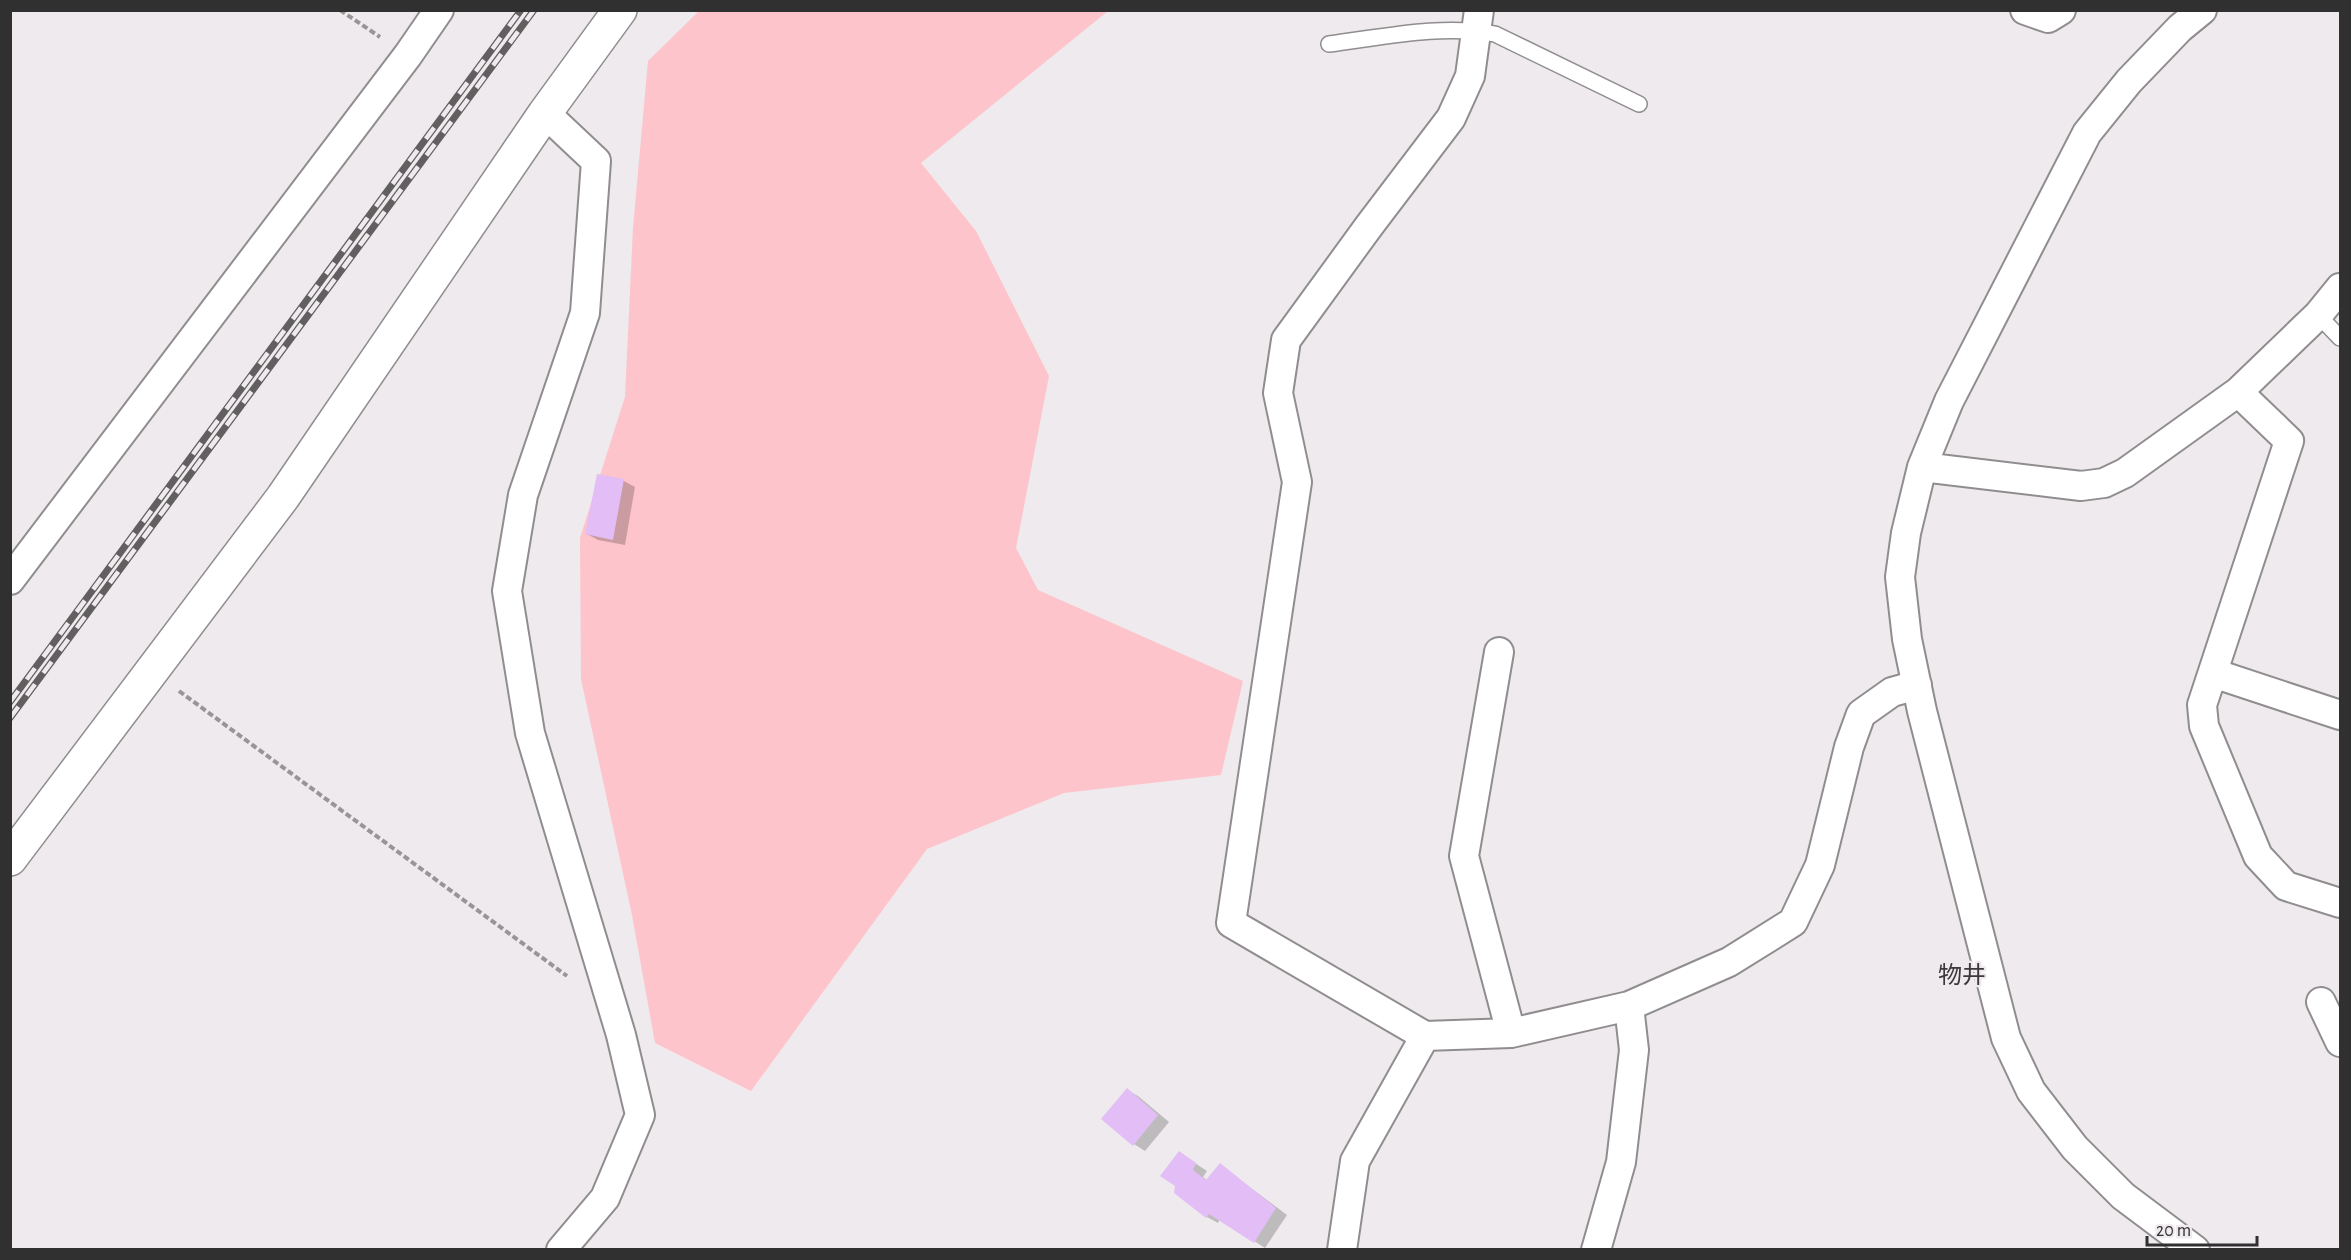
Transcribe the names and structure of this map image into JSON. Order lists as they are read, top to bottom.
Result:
{
  "districts": ["物井"],
  "scale_bar": "20 m"
}
